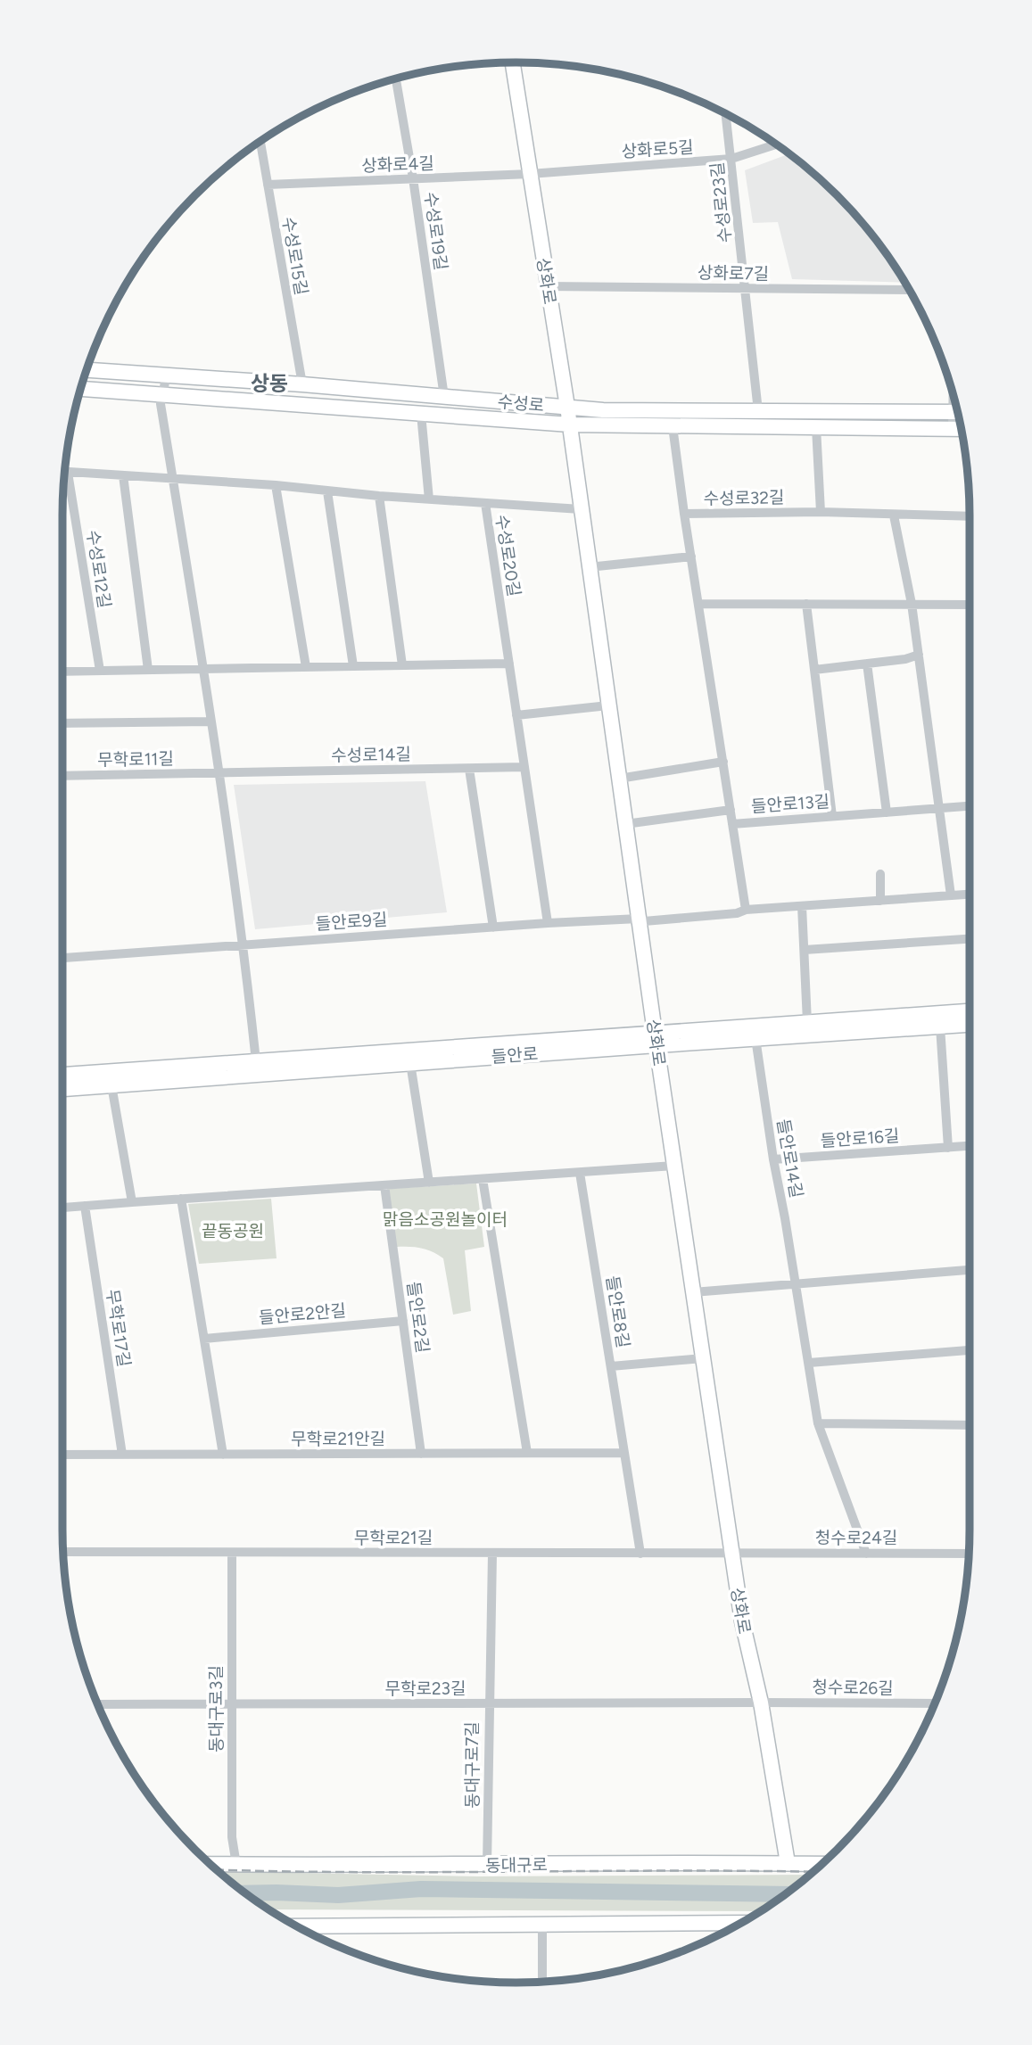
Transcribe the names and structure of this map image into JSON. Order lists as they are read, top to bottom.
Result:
{
  "streets": {
    "main road": [
      "상화로",
      "수성로",
      "들안로",
      "동대구로"
    ],
    "street": [
      "상화로5길",
      "상화로4길",
      "수성로23길",
      "수성로19길",
      "수성로15길",
      "상화로7길",
      "수성로32길",
      "수성로20길",
      "수성로12길",
      "수성로14길",
      "무학로11길",
      "들안로13길",
      "들안로9길",
      "들안로16길",
      "들안로14길",
      "들안로8길",
      "들안로2안길",
      "들안로2길",
      "무학로17길",
      "무학로21안길",
      "무학로21길",
      "청수로24길",
      "청수로26길",
      "무학로23길",
      "동대구로3길",
      "동대구로7길"
    ]
  },
  "crossings": [
    ["상화로5길", "상화로4길"],
    ["상화로5길", "수성로23길"],
    ["상화로5길", "상화로"],
    ["상화로4길", "수성로19길"],
    ["상화로4길", "수성로15길"],
    ["상화로4길", "상화로"],
    ["수성로23길", "상화로7길"],
    ["수성로23길", "수성로"],
    ["수성로19길", "수성로"],
    ["수성로15길", "수성로"],
    ["상화로7길", "상화로"],
    ["상화로", "수성로"],
    ["상화로", "들안로"],
    ["상화로", "무학로21길"],
    ["상화로", "청수로24길"],
    ["상화로", "청수로26길"],
    ["상화로", "무학로23길"],
    ["상화로", "동대구로"],
    ["수성로32길", "들안로13길"],
    ["수성로20길", "수성로14길"],
    ["수성로14길", "무학로11길"],
    ["들안로", "들안로14길"],
    ["들안로16길", "들안로14길"],
    ["들안로14길", "청수로24길"],
    ["들안로8길", "무학로21안길"],
    ["들안로8길", "무학로21길"],
    ["들안로2안길", "들안로2길"],
    ["들안로2길", "무학로21안길"],
    ["무학로17길", "무학로21안길"],
    ["무학로21길", "청수로24길"],
    ["무학로21길", "동대구로3길"],
    ["무학로21길", "동대구로7길"],
    ["청수로26길", "무학로23길"],
    ["무학로23길", "동대구로3길"],
    ["무학로23길", "동대구로7길"],
    ["동대구로3길", "동대구로"],
    ["동대구로7길", "동대구로"]
  ],
  "districts": ["상동"],
  "parks": ["맑음소공원놀이터", "끝동공원"]
}
